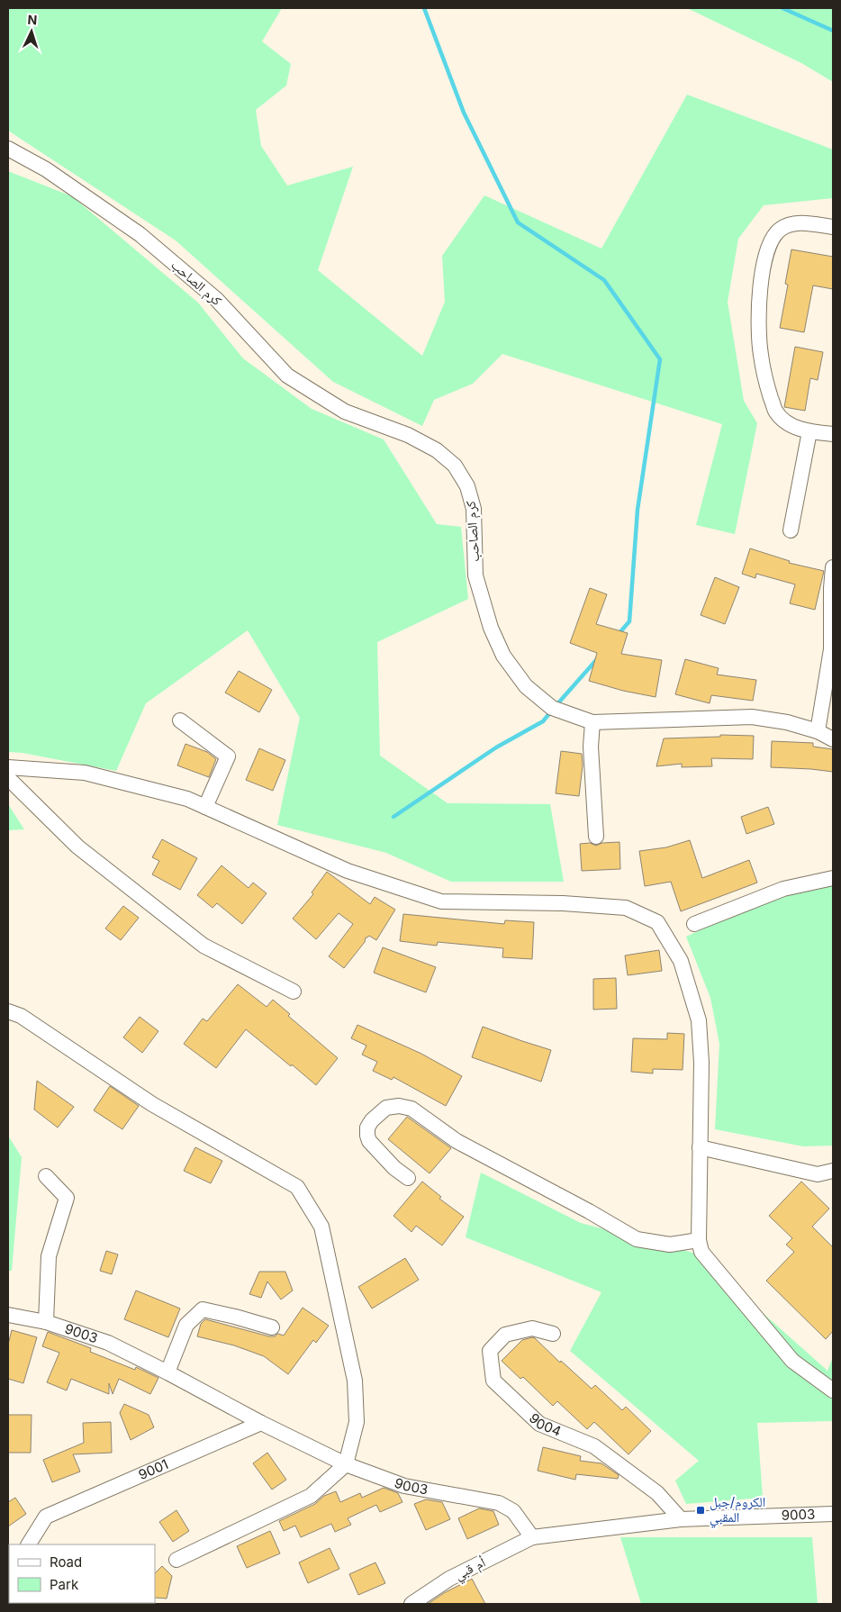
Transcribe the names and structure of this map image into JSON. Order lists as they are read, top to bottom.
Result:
{
  "streets": {
    "street": [
      "كرم الصاحب",
      "9003",
      "9004",
      "9001",
      "أم قبي"
    ]
  },
  "crossings": [
    ["9003", "9004"],
    ["9003", "9001"],
    ["9003", "أم قبي"]
  ],
  "places": {
    "transit": ["الكروم/جبل المقبي"]
  },
  "legend": ["Road", "Park"],
  "north": "top"
}
